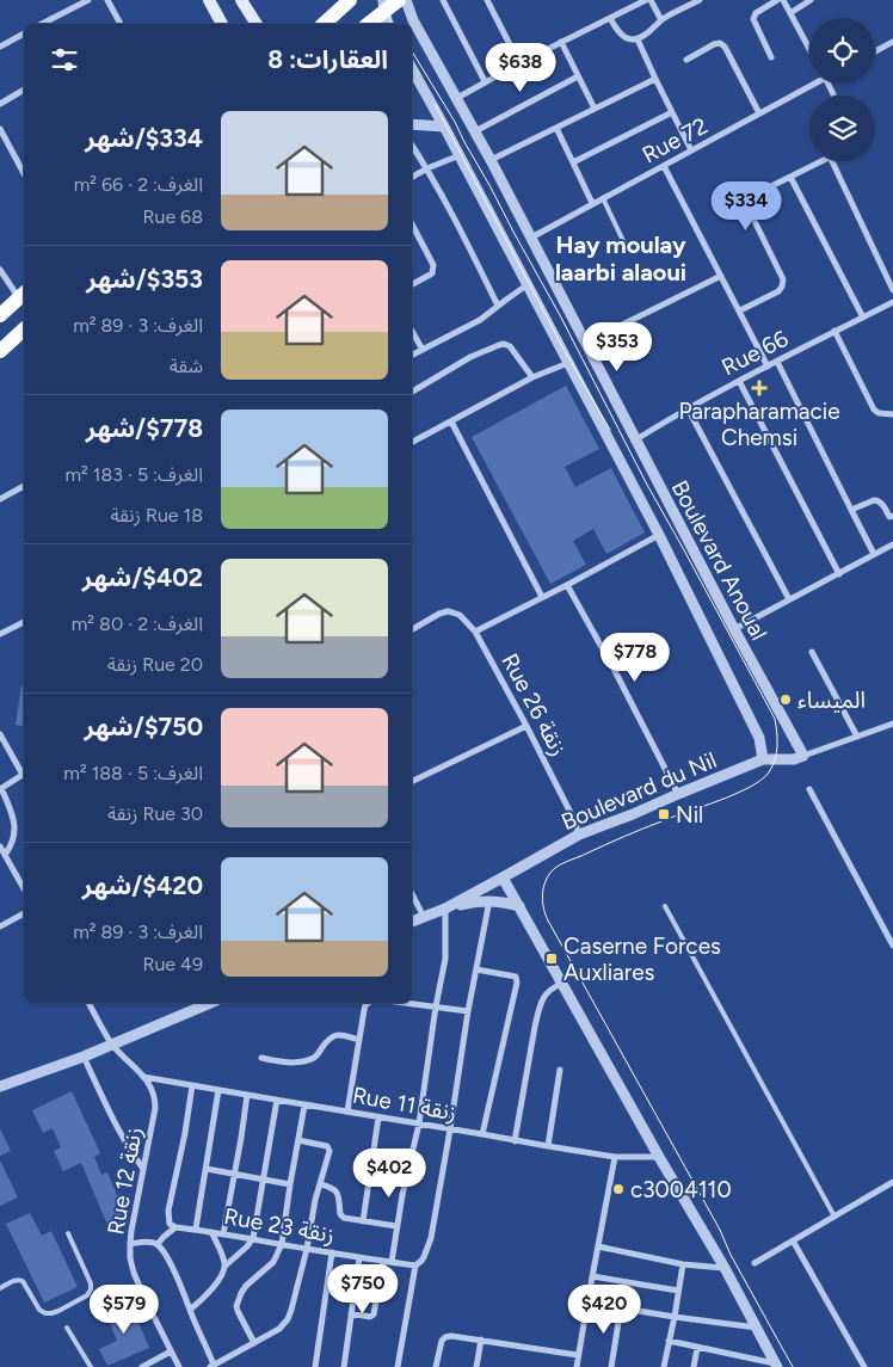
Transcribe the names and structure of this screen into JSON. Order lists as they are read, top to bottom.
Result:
{
  "streets": {
    "street": [
      "Rue 72",
      "Rue 66",
      "Boulevard Anoual",
      "Rue 26 زنقة",
      "Boulevard du Nil",
      "Rue 11 زنقة",
      "Rue 12 زنقة",
      "Rue 23 زنقة"
    ]
  },
  "crossings": [
    ["Rue 72", "Boulevard Anoual"],
    ["Rue 66", "Boulevard Anoual"],
    ["Boulevard Anoual", "Boulevard du Nil"],
    ["Rue 26 زنقة", "Boulevard du Nil"],
    ["Rue 11 زنقة", "Rue 12 زنقة"]
  ],
  "districts": ["Hay moulay laarbi alaoui"],
  "places": {
    "health": ["Parapharamacie Chemsi"],
    "other": ["الميساء", "c3004110"],
    "transit": ["Nil", "Caserne Forces Auxliares"]
  },
  "page": {
    "heading": "العقارات: 8",
    "price": [
      "$638",
      "$334",
      "$353",
      "$778",
      "$402",
      "$750",
      "$579",
      "$420"
    ],
    "list": [
      {
        "name": "$334/شهر",
        "note": "الغرف: 2 · 66 m² · Rue 68"
      },
      {
        "name": "$353/شهر",
        "note": "الغرف: 3 · 89 m² · شقة"
      },
      {
        "name": "$778/شهر",
        "note": "الغرف: 5 · 183 m² · Rue 18 زنقة"
      },
      {
        "name": "$402/شهر",
        "note": "الغرف: 2 · 80 m² · Rue 20 زنقة"
      },
      {
        "name": "$750/شهر",
        "note": "الغرف: 5 · 188 m² · Rue 30 زنقة"
      },
      {
        "name": "$420/شهر",
        "note": "الغرف: 3 · 89 m² · Rue 49"
      }
    ]
  }
}
